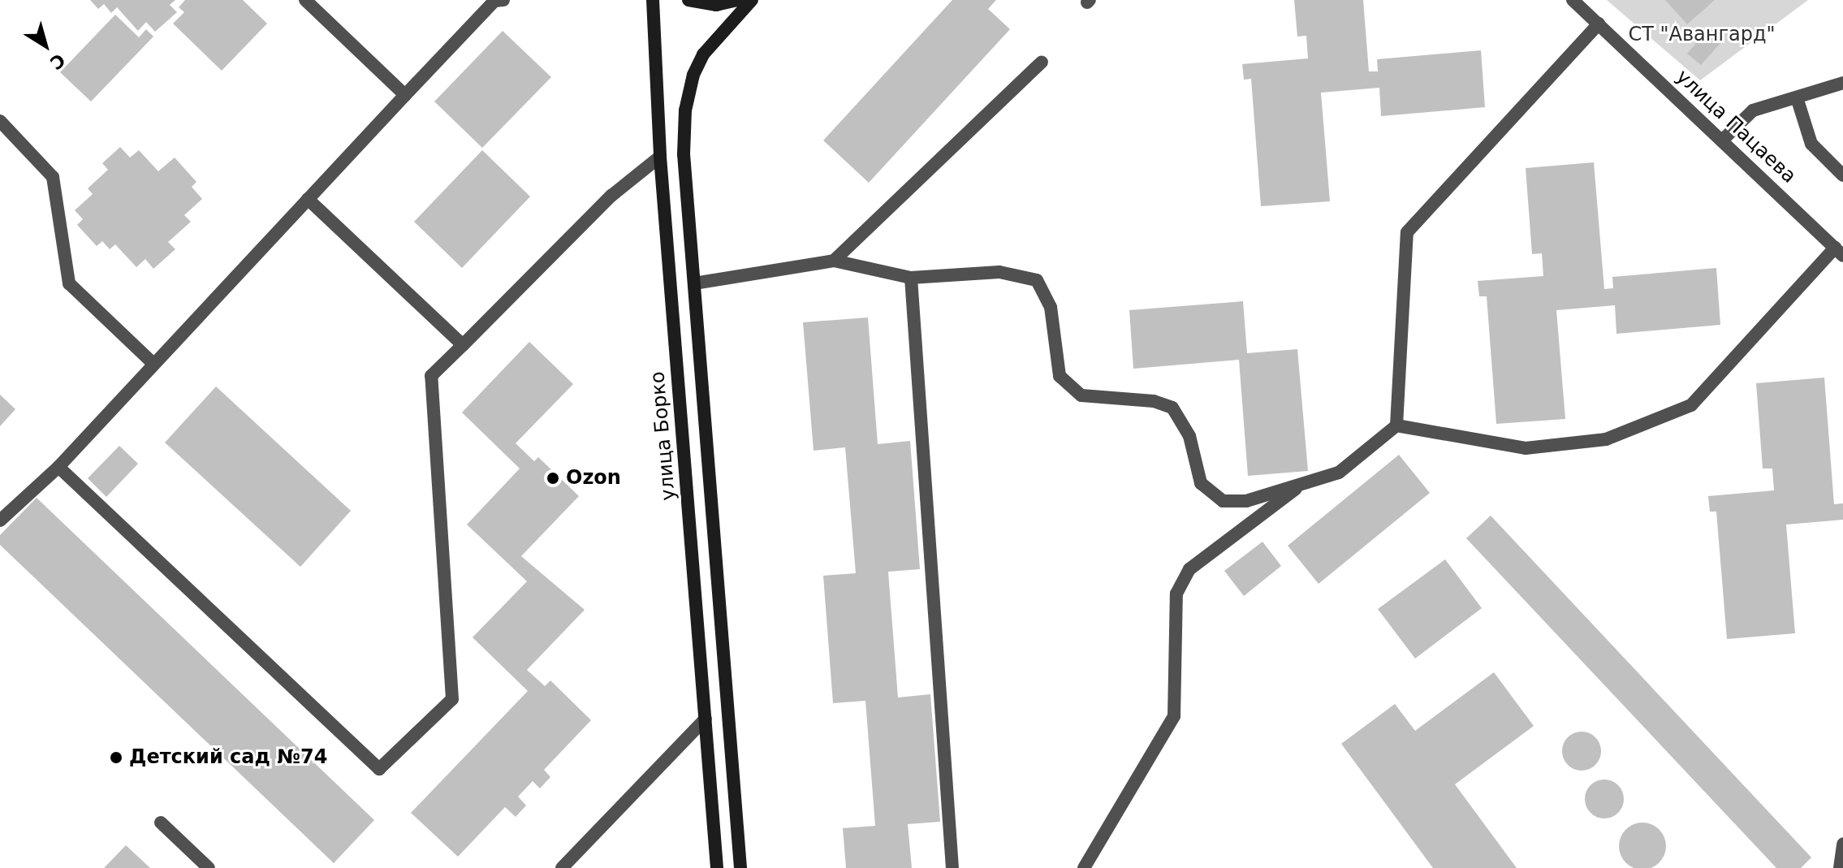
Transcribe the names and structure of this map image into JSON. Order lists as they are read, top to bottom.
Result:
{
  "streets": {
    "main road": ["улица Борко"],
    "street": ["улица Пацаева"]
  },
  "parks": ["СТ \"Авангард\""],
  "places": ["Ozon", "Детский сад №74"],
  "north": "bottom right"
}
